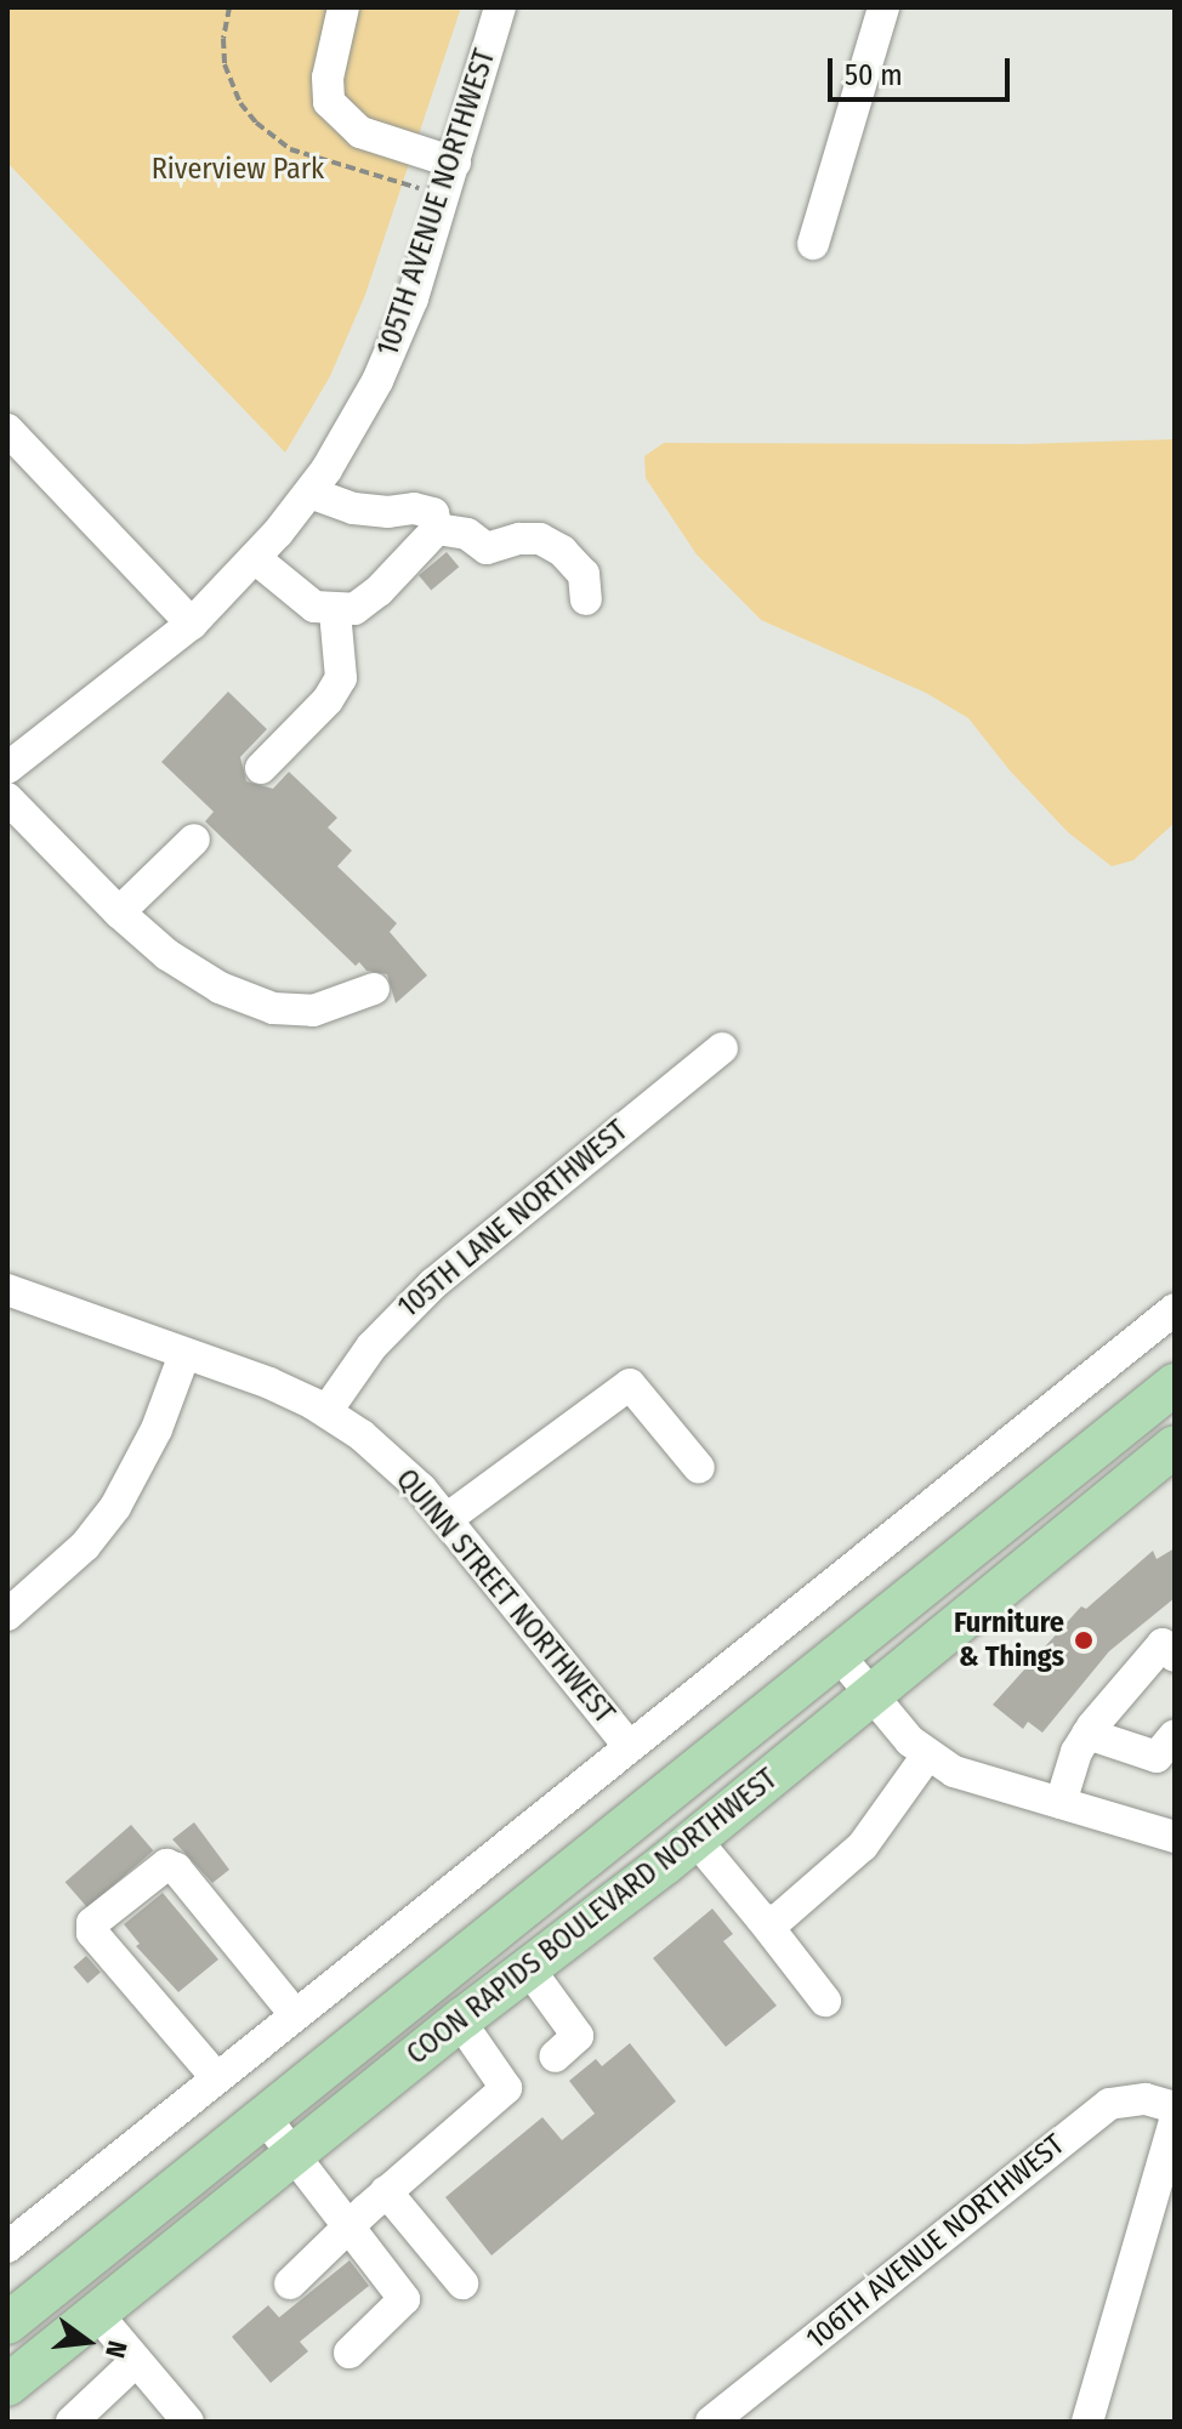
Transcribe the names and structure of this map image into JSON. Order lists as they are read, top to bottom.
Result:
{
  "streets": {
    "main road": ["COON RAPIDS BOULEVARD NORTHWEST"],
    "street": [
      "105TH AVENUE NORTHWEST",
      "105TH LANE NORTHWEST",
      "QUINN STREET NORTHWEST",
      "106TH AVENUE NORTHWEST"
    ]
  },
  "crossings": [
    ["105TH LANE NORTHWEST", "QUINN STREET NORTHWEST"]
  ],
  "parks": ["Riverview Park"],
  "places": ["Furniture & Things"],
  "scale_bar": "50 m",
  "north": "right"
}
